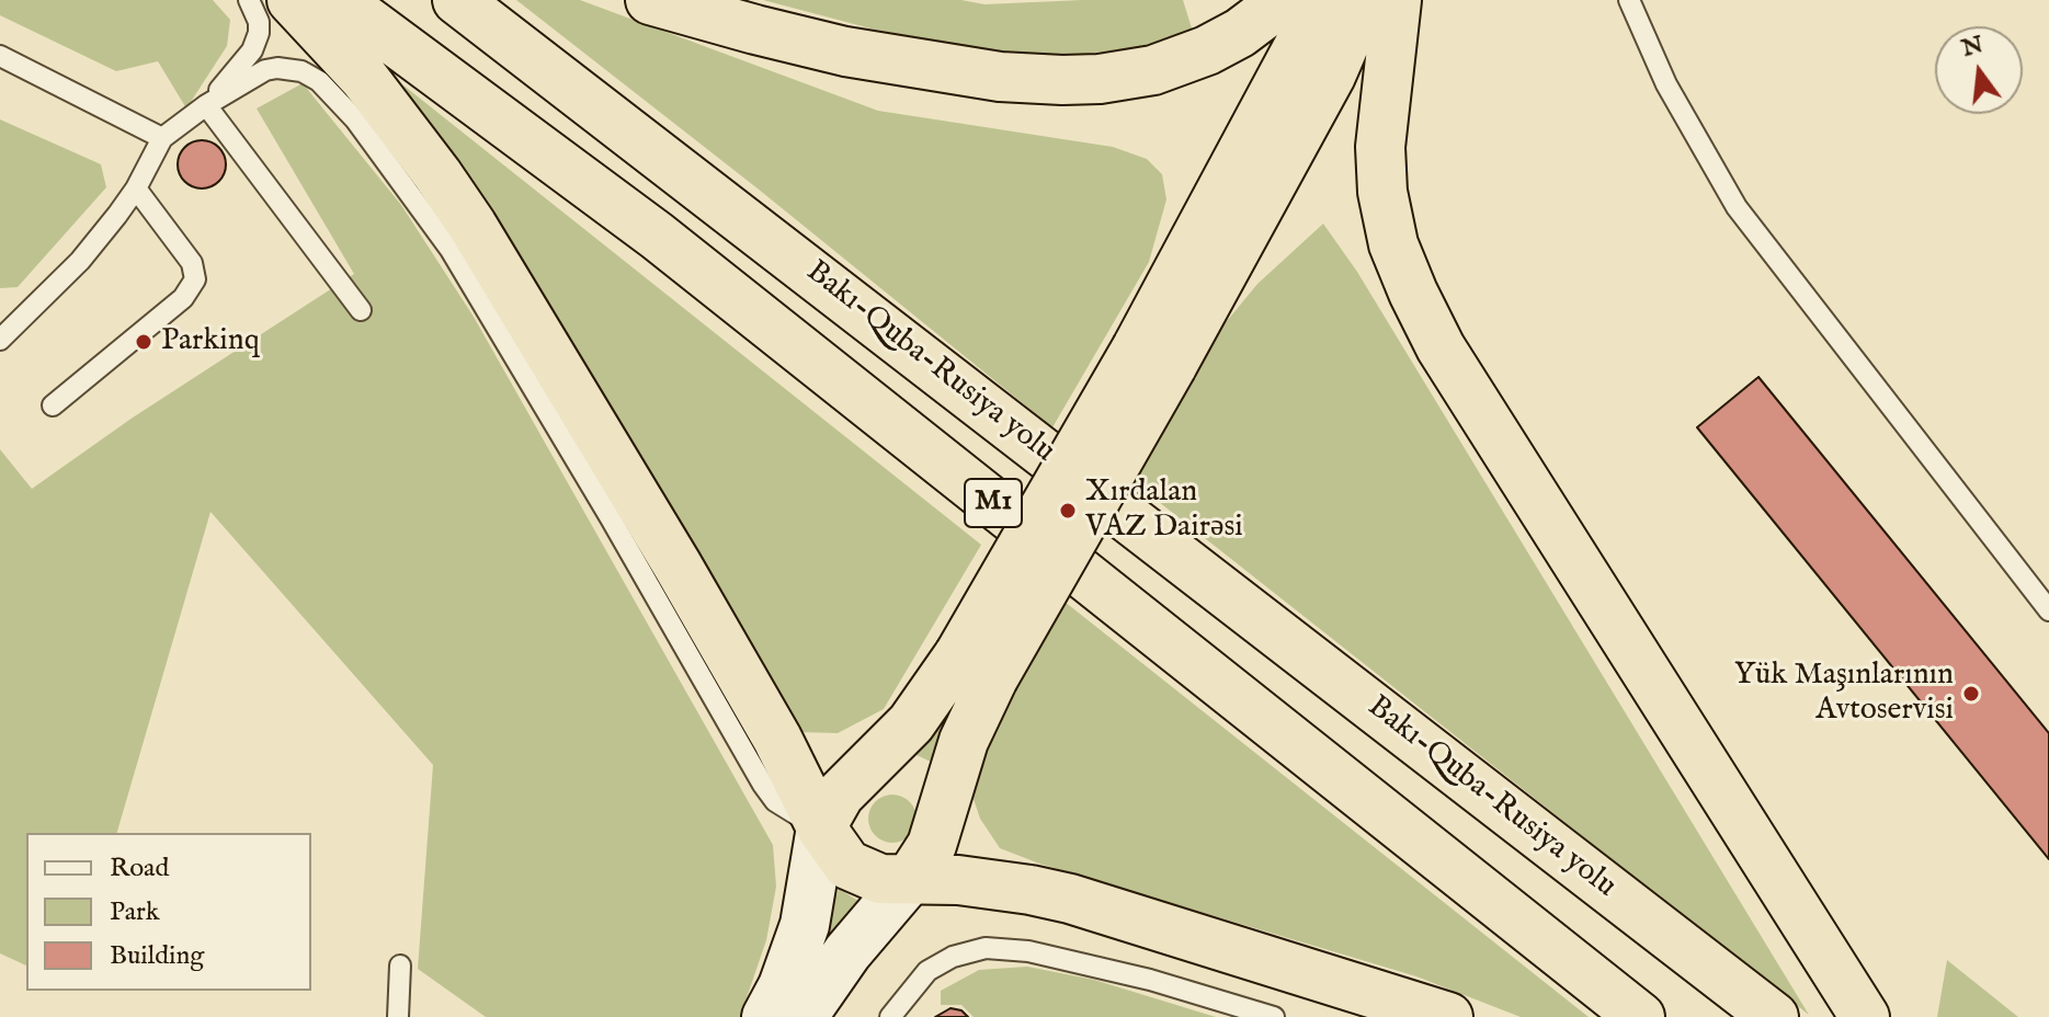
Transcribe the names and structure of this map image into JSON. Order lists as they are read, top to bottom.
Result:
{
  "streets": {
    "highway": ["Bakı-Quba-Rusiya yolu", "M1"]
  },
  "places": ["Parkinq", "Xırdalan VAZ Dairəsi", "Yük Maşınlarının Avtoservisi"],
  "legend": ["Road", "Park", "Building"],
  "north": "top"
}
